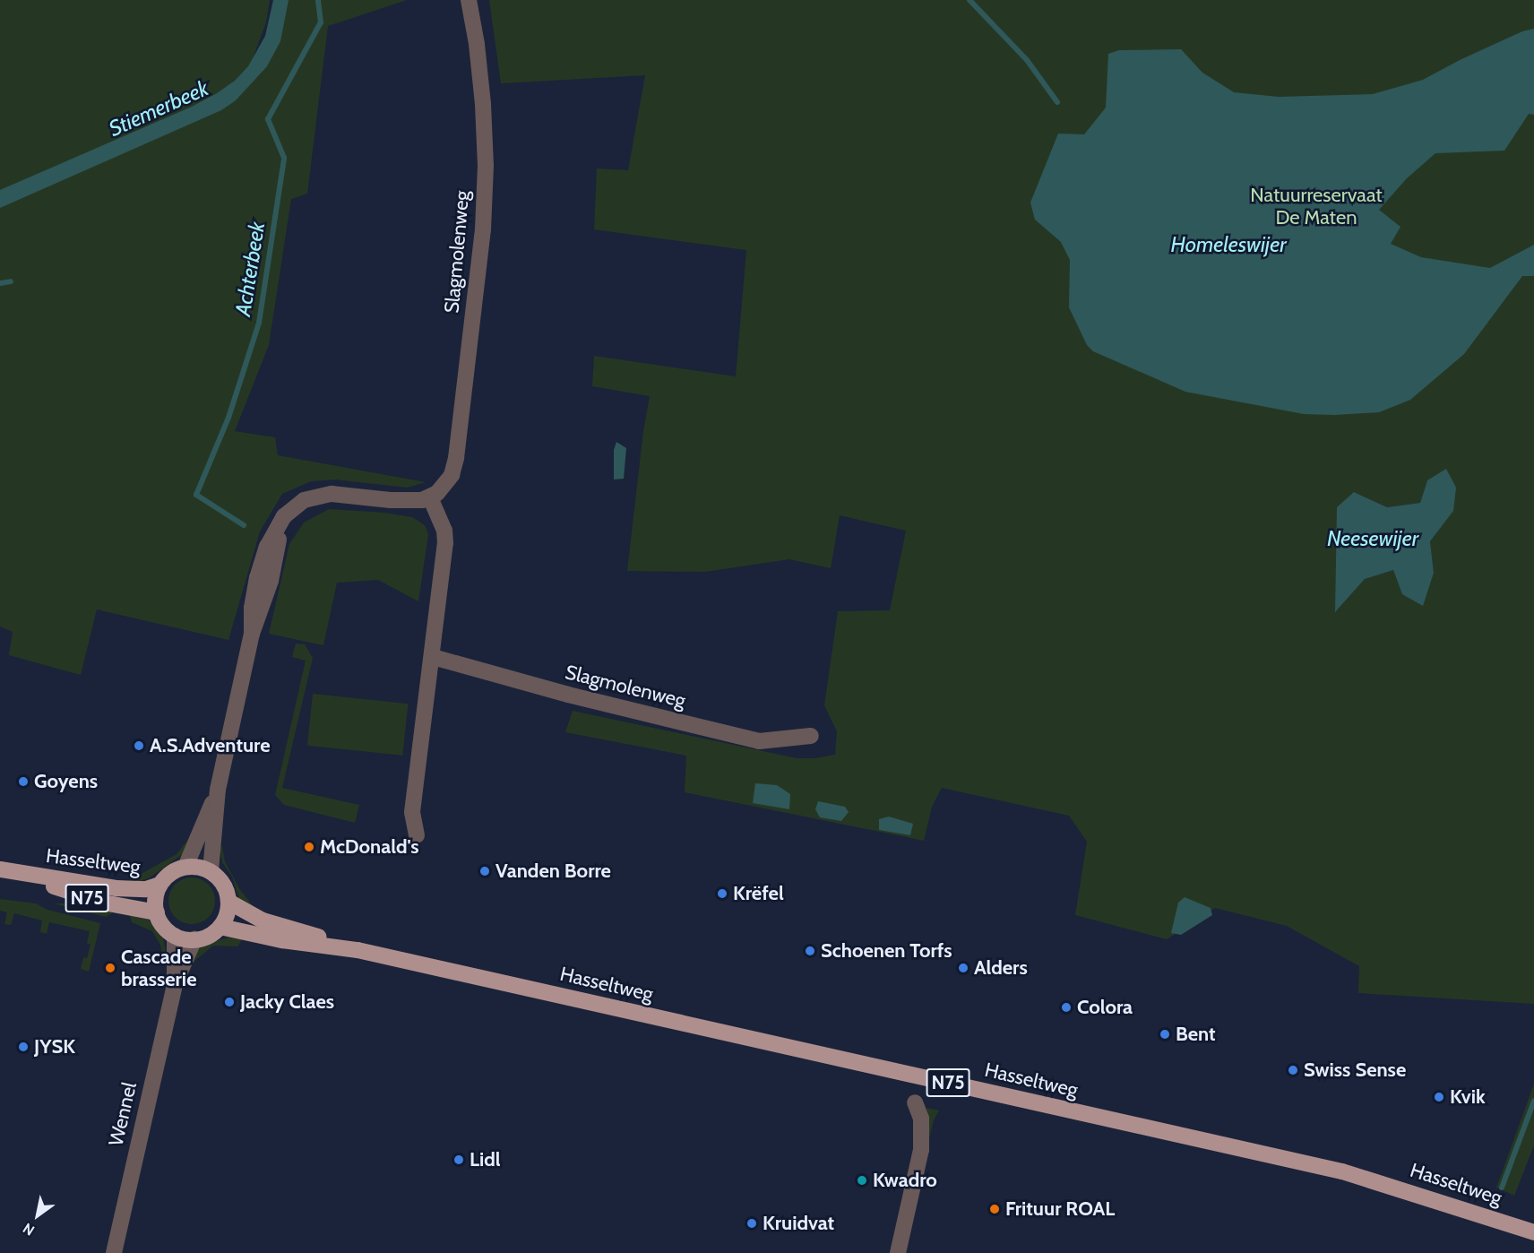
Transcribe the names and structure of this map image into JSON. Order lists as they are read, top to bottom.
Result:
{
  "streets": {
    "main road": ["Hasseltweg", "N75"],
    "street": ["Slagmolenweg", "Wennel"]
  },
  "crossings": [
    ["Hasseltweg", "Wennel"]
  ],
  "water": [
    "Stiemerbeek",
    "Homeleswijer",
    "Achterbeek",
    "Neesewijer"
  ],
  "parks": ["Natuurreservaat De Maten"],
  "places": [
    "A.S.Adventure",
    "Goyens",
    "McDonald's",
    "Vanden Borre",
    "Krëfel",
    "Schoenen Torfs",
    "Cascade brasserie",
    "Alders",
    "Jacky Claes",
    "Colora",
    "Bent",
    "JYSK",
    "Swiss Sense",
    "Kvik",
    "Lidl",
    "Kwadro",
    "Frituur ROAL",
    "Kruidvat"
  ],
  "north": "bottom left"
}
